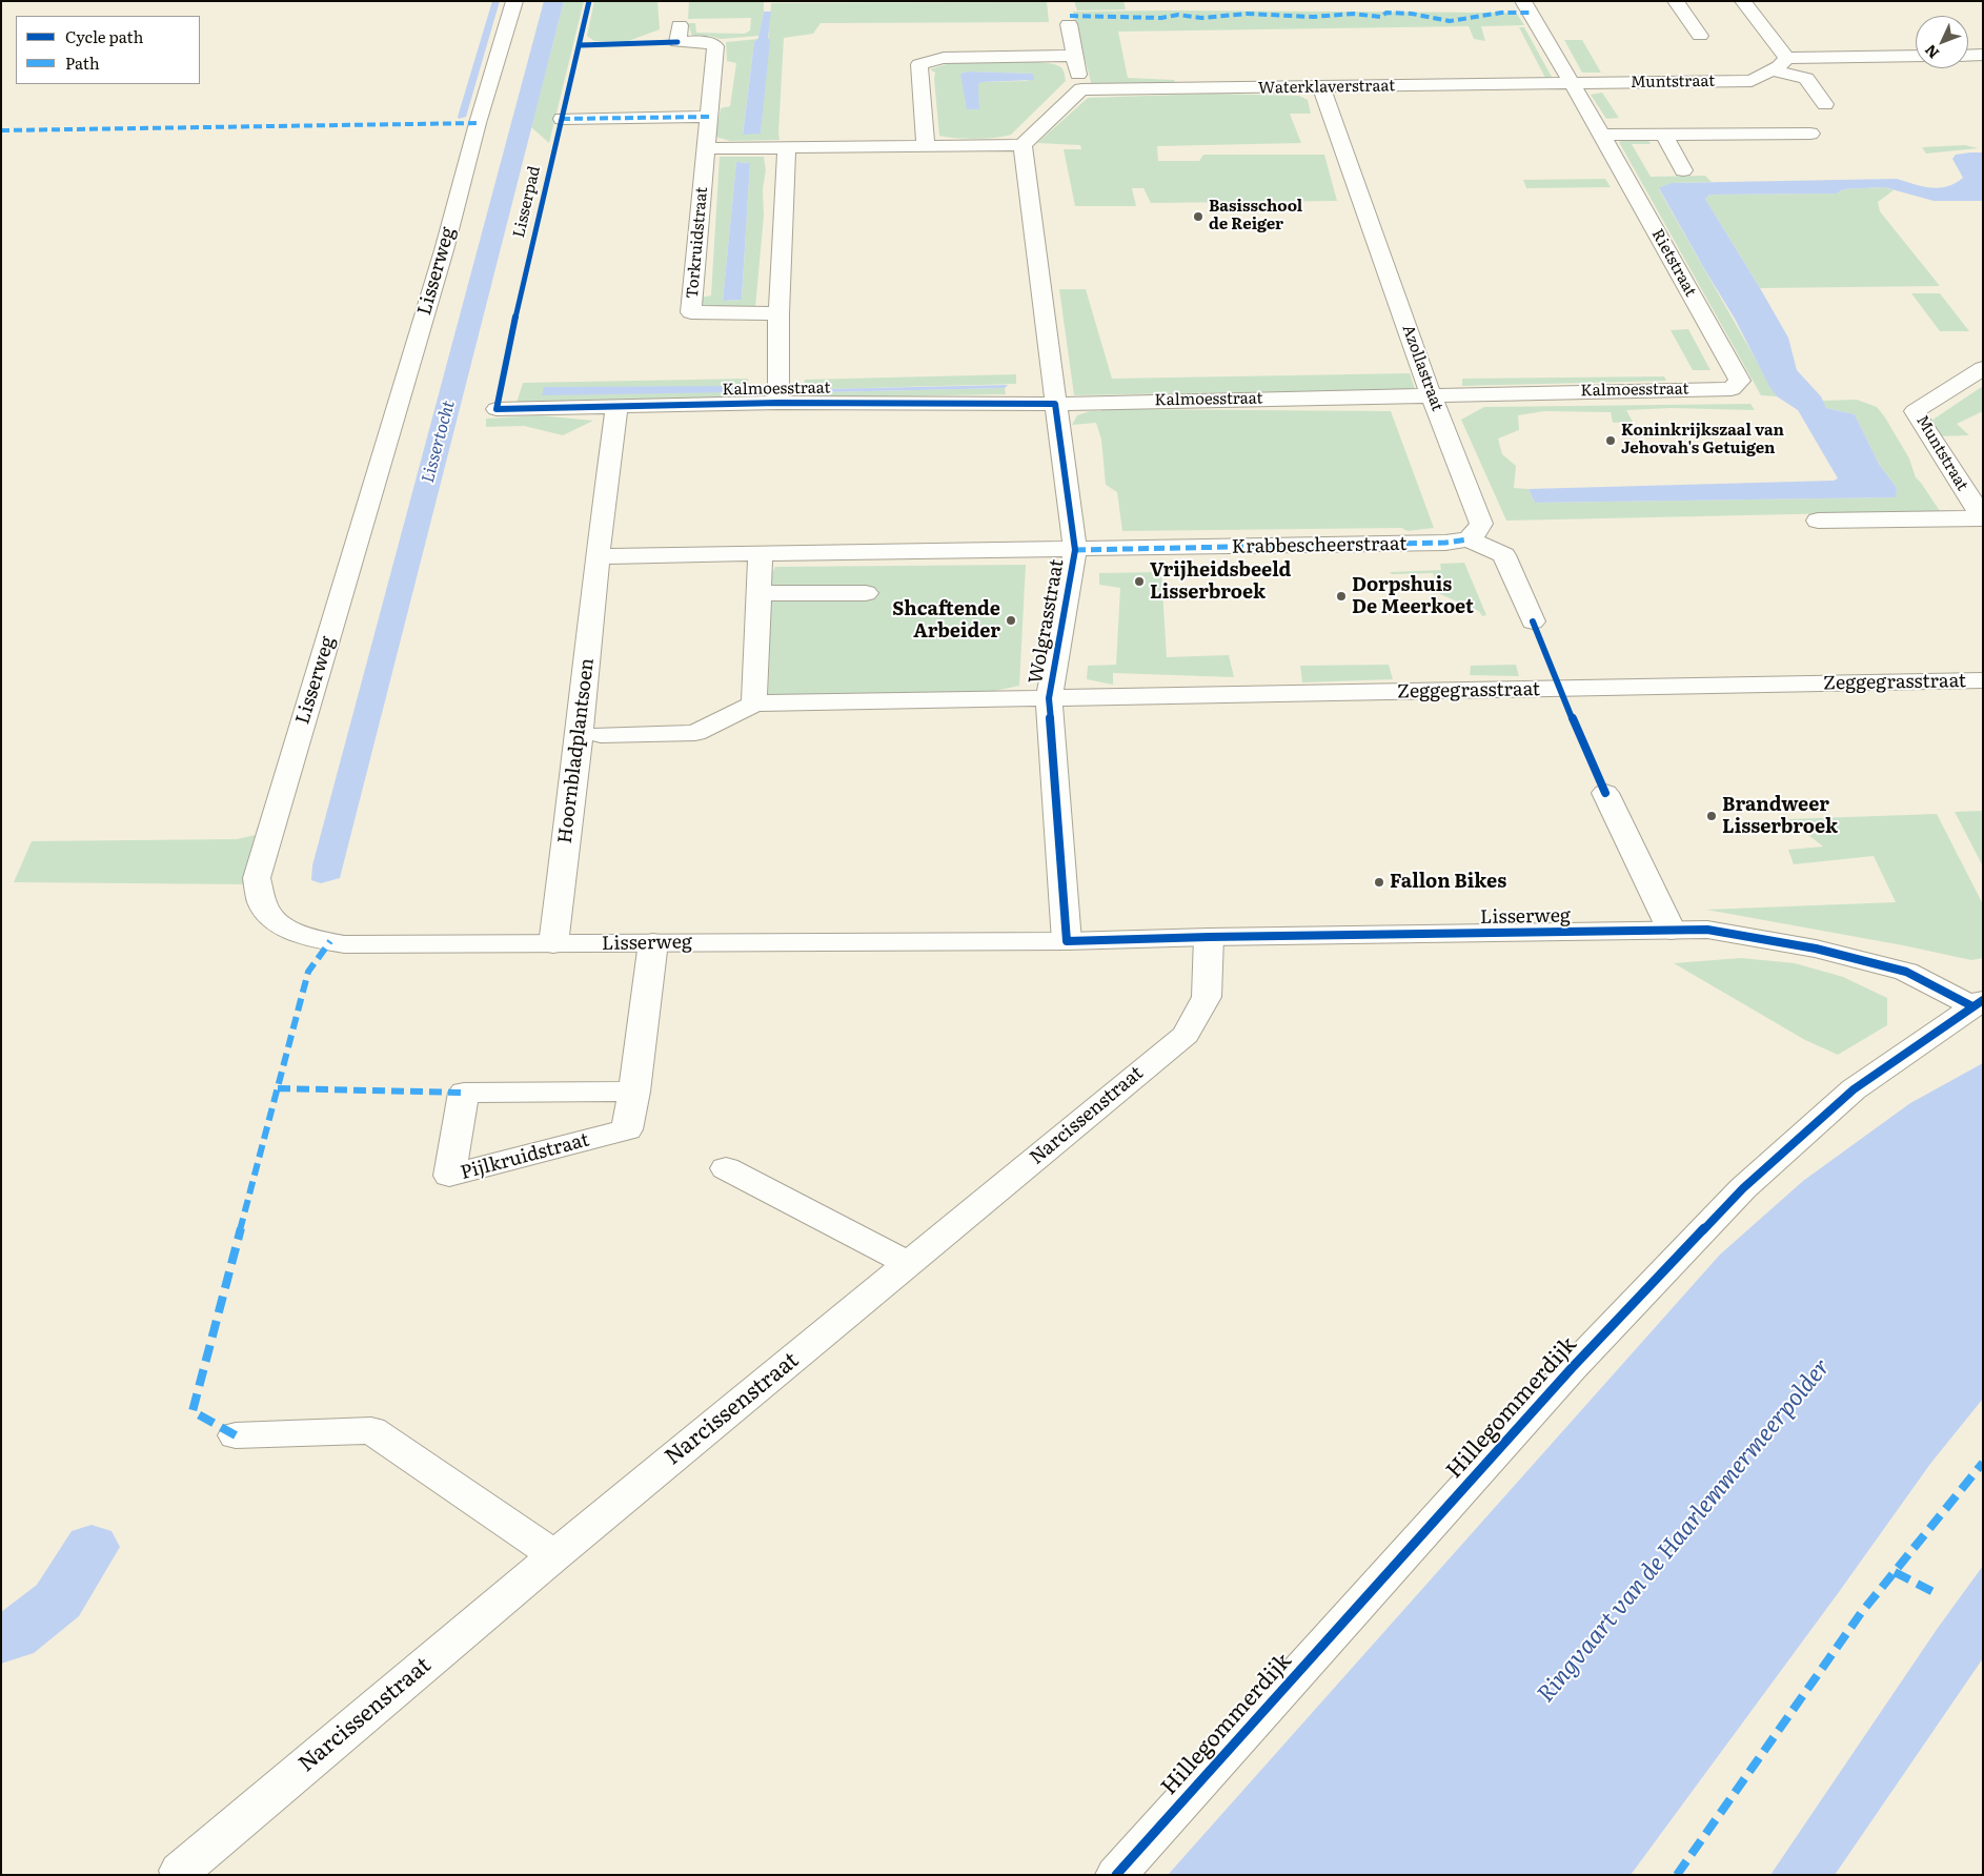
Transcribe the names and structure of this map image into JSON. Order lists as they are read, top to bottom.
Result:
{
  "streets": {
    "street": [
      "Muntstraat",
      "Waterklaverstraat",
      "Torkruidstraat",
      "Rietstraat",
      "Lisserweg",
      "Azollastraat",
      "Kalmoesstraat",
      "Krabbescheerstraat",
      "Wolgrasstraat",
      "Zeggegrasstraat",
      "Hoornbladplantsoen",
      "Narcissenstraat",
      "Pijlkruidstraat",
      "Hillegommerdijk"
    ],
    "cycle path": ["Lisserpad"]
  },
  "crossings": [
    ["Muntstraat", "Waterklaverstraat"],
    ["Muntstraat", "Rietstraat"],
    ["Waterklaverstraat", "Rietstraat"],
    ["Waterklaverstraat", "Azollastraat"],
    ["Rietstraat", "Kalmoesstraat"],
    ["Lisserweg", "Wolgrasstraat"],
    ["Lisserweg", "Hoornbladplantsoen"],
    ["Lisserweg", "Narcissenstraat"],
    ["Lisserweg", "Pijlkruidstraat"],
    ["Lisserweg", "Hillegommerdijk"],
    ["Azollastraat", "Kalmoesstraat"],
    ["Azollastraat", "Krabbescheerstraat"],
    ["Kalmoesstraat", "Wolgrasstraat"],
    ["Kalmoesstraat", "Hoornbladplantsoen"],
    ["Krabbescheerstraat", "Wolgrasstraat"],
    ["Wolgrasstraat", "Zeggegrasstraat"],
    ["Wolgrasstraat", "Hoornbladplantsoen"],
    ["Zeggegrasstraat", "Hoornbladplantsoen"]
  ],
  "water": ["Lissertocht", "Ringvaart van de Haarlemmermeerpolder"],
  "places": [
    "Basisschool de Reiger",
    "Koninkrijkszaal van Jehovah's Getuigen",
    "Vrijheidsbeeld Lisserbroek",
    "Dorpshuis De Meerkoet",
    "Shcaftende Arbeider",
    "Brandweer Lisserbroek",
    "Fallon Bikes"
  ],
  "legend": ["Cycle path", "Path"],
  "north": "bottom left"
}
